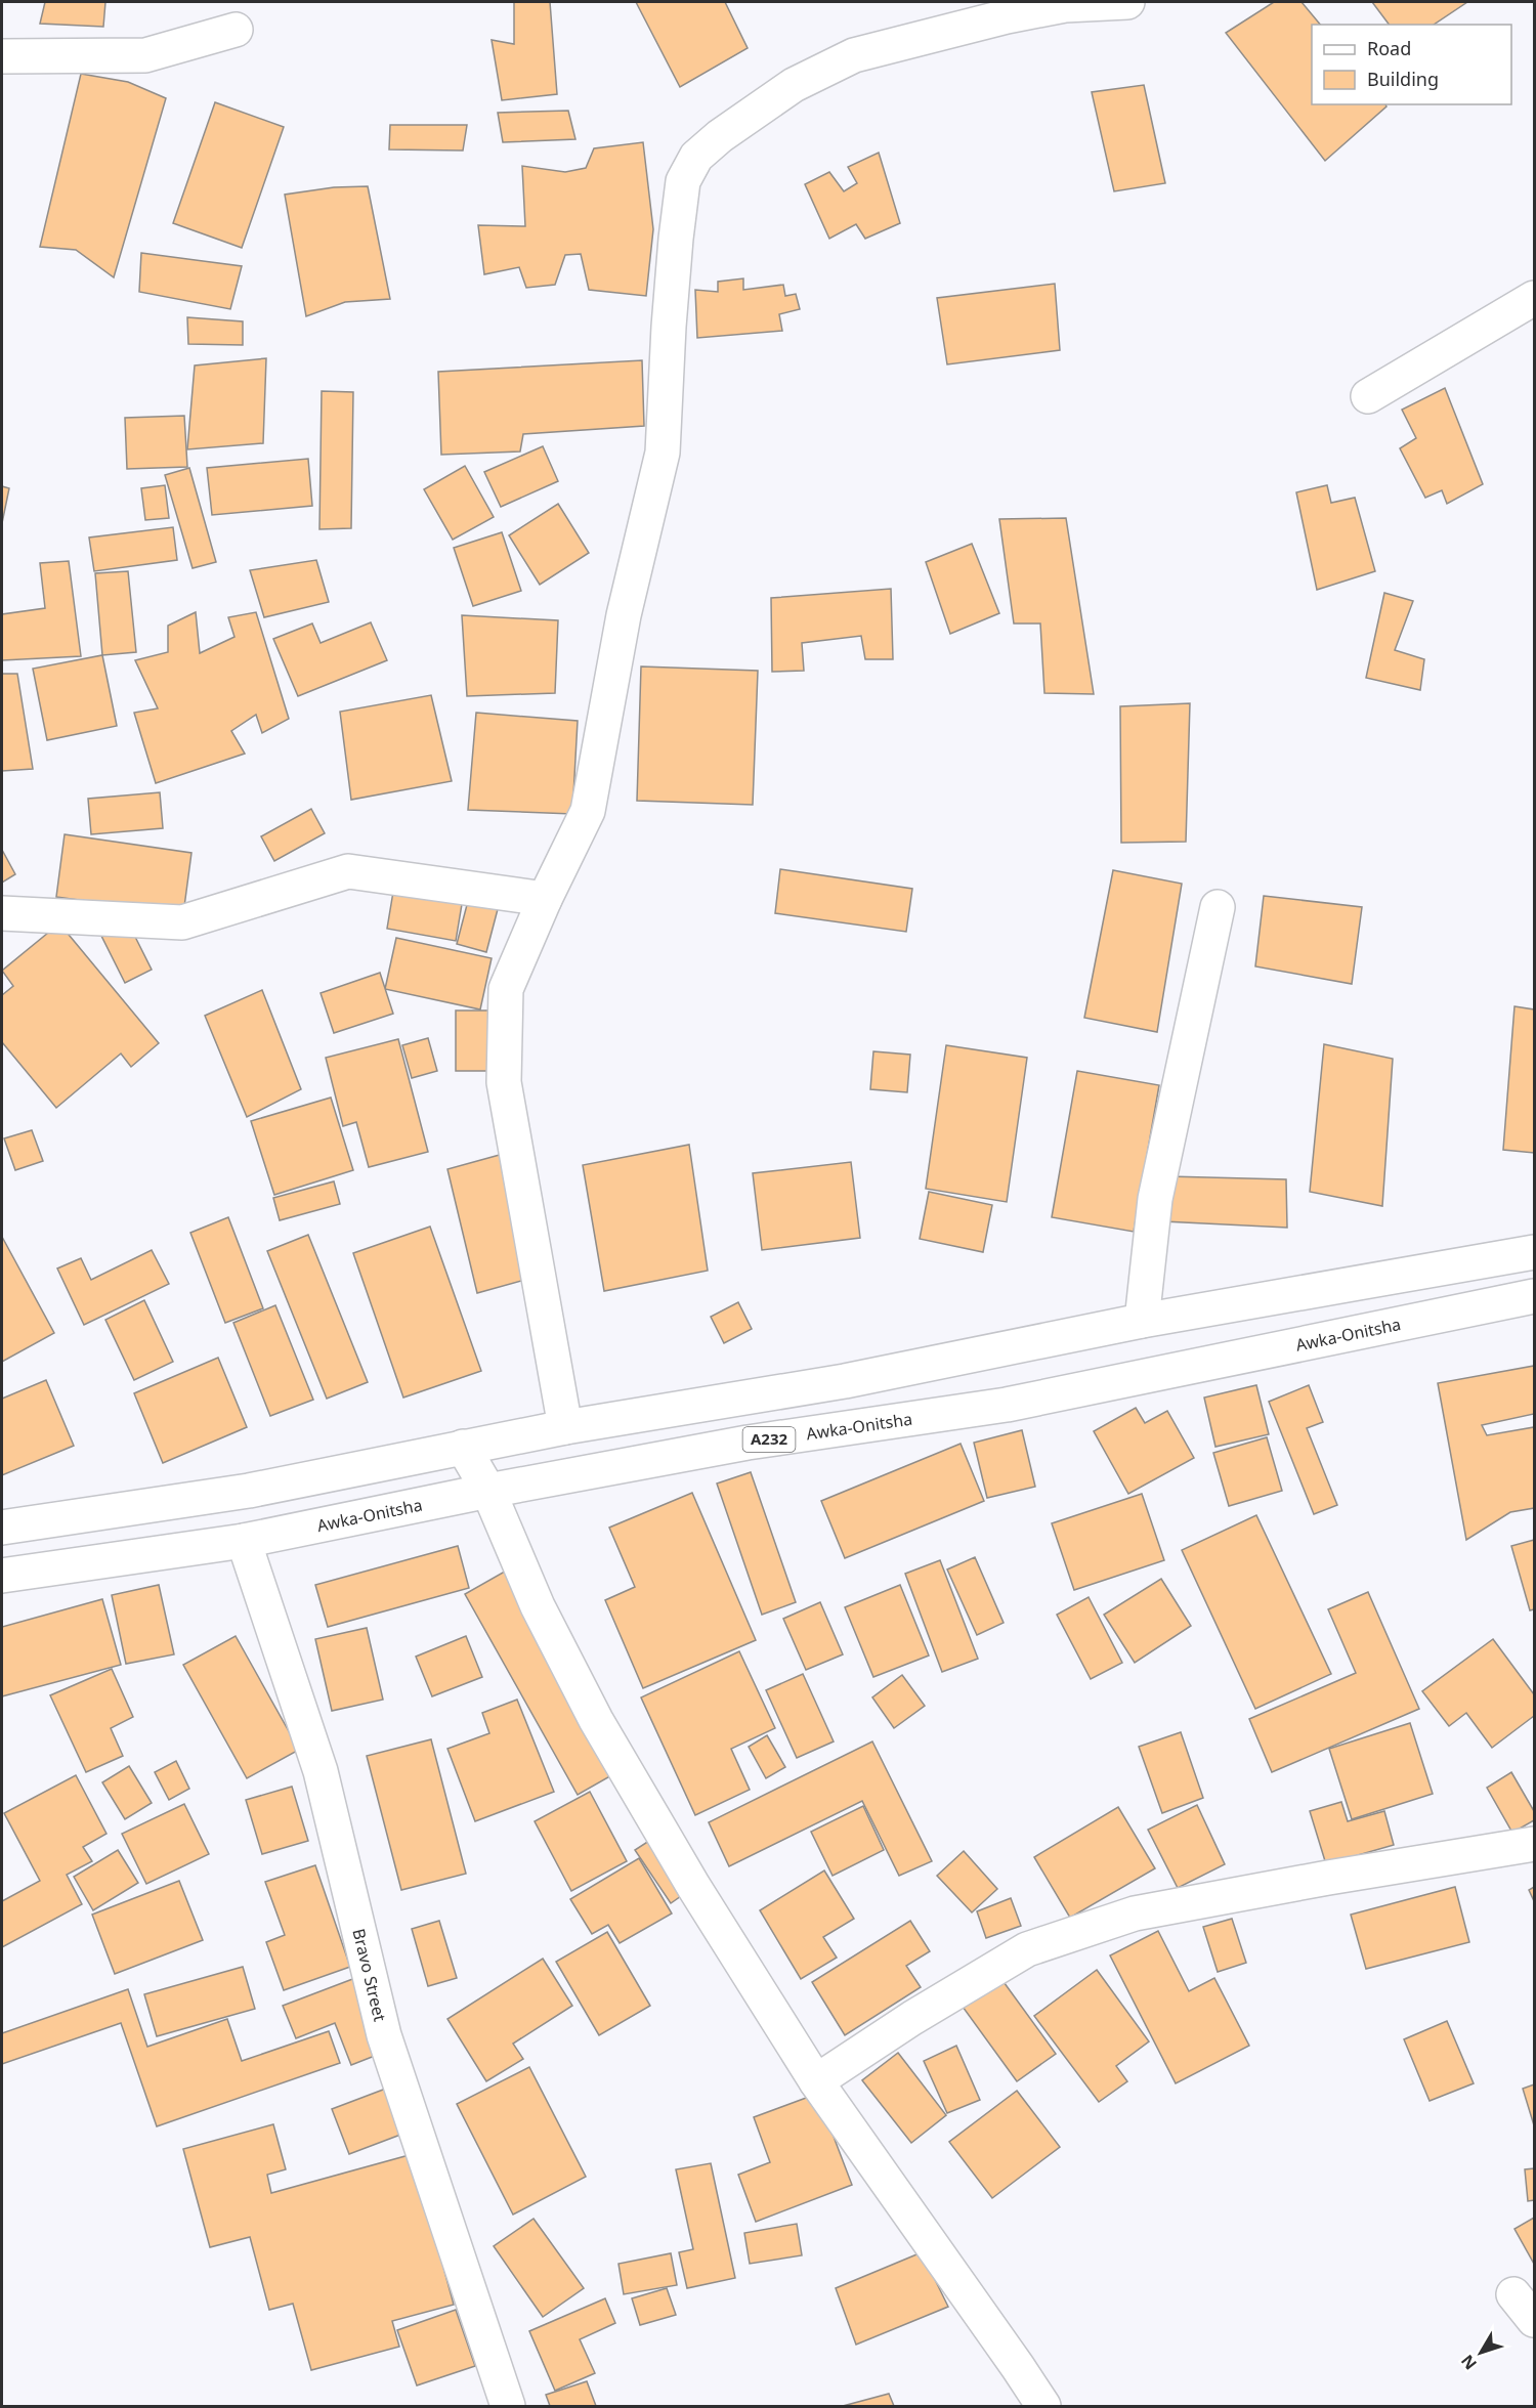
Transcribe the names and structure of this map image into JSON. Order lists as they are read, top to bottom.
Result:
{
  "streets": {
    "street": ["Awka-Onitsha", "A232", "Bravo Street"]
  },
  "crossings": [
    ["Awka-Onitsha", "Bravo Street"]
  ],
  "legend": ["Road", "Building"],
  "north": "bottom left"
}
